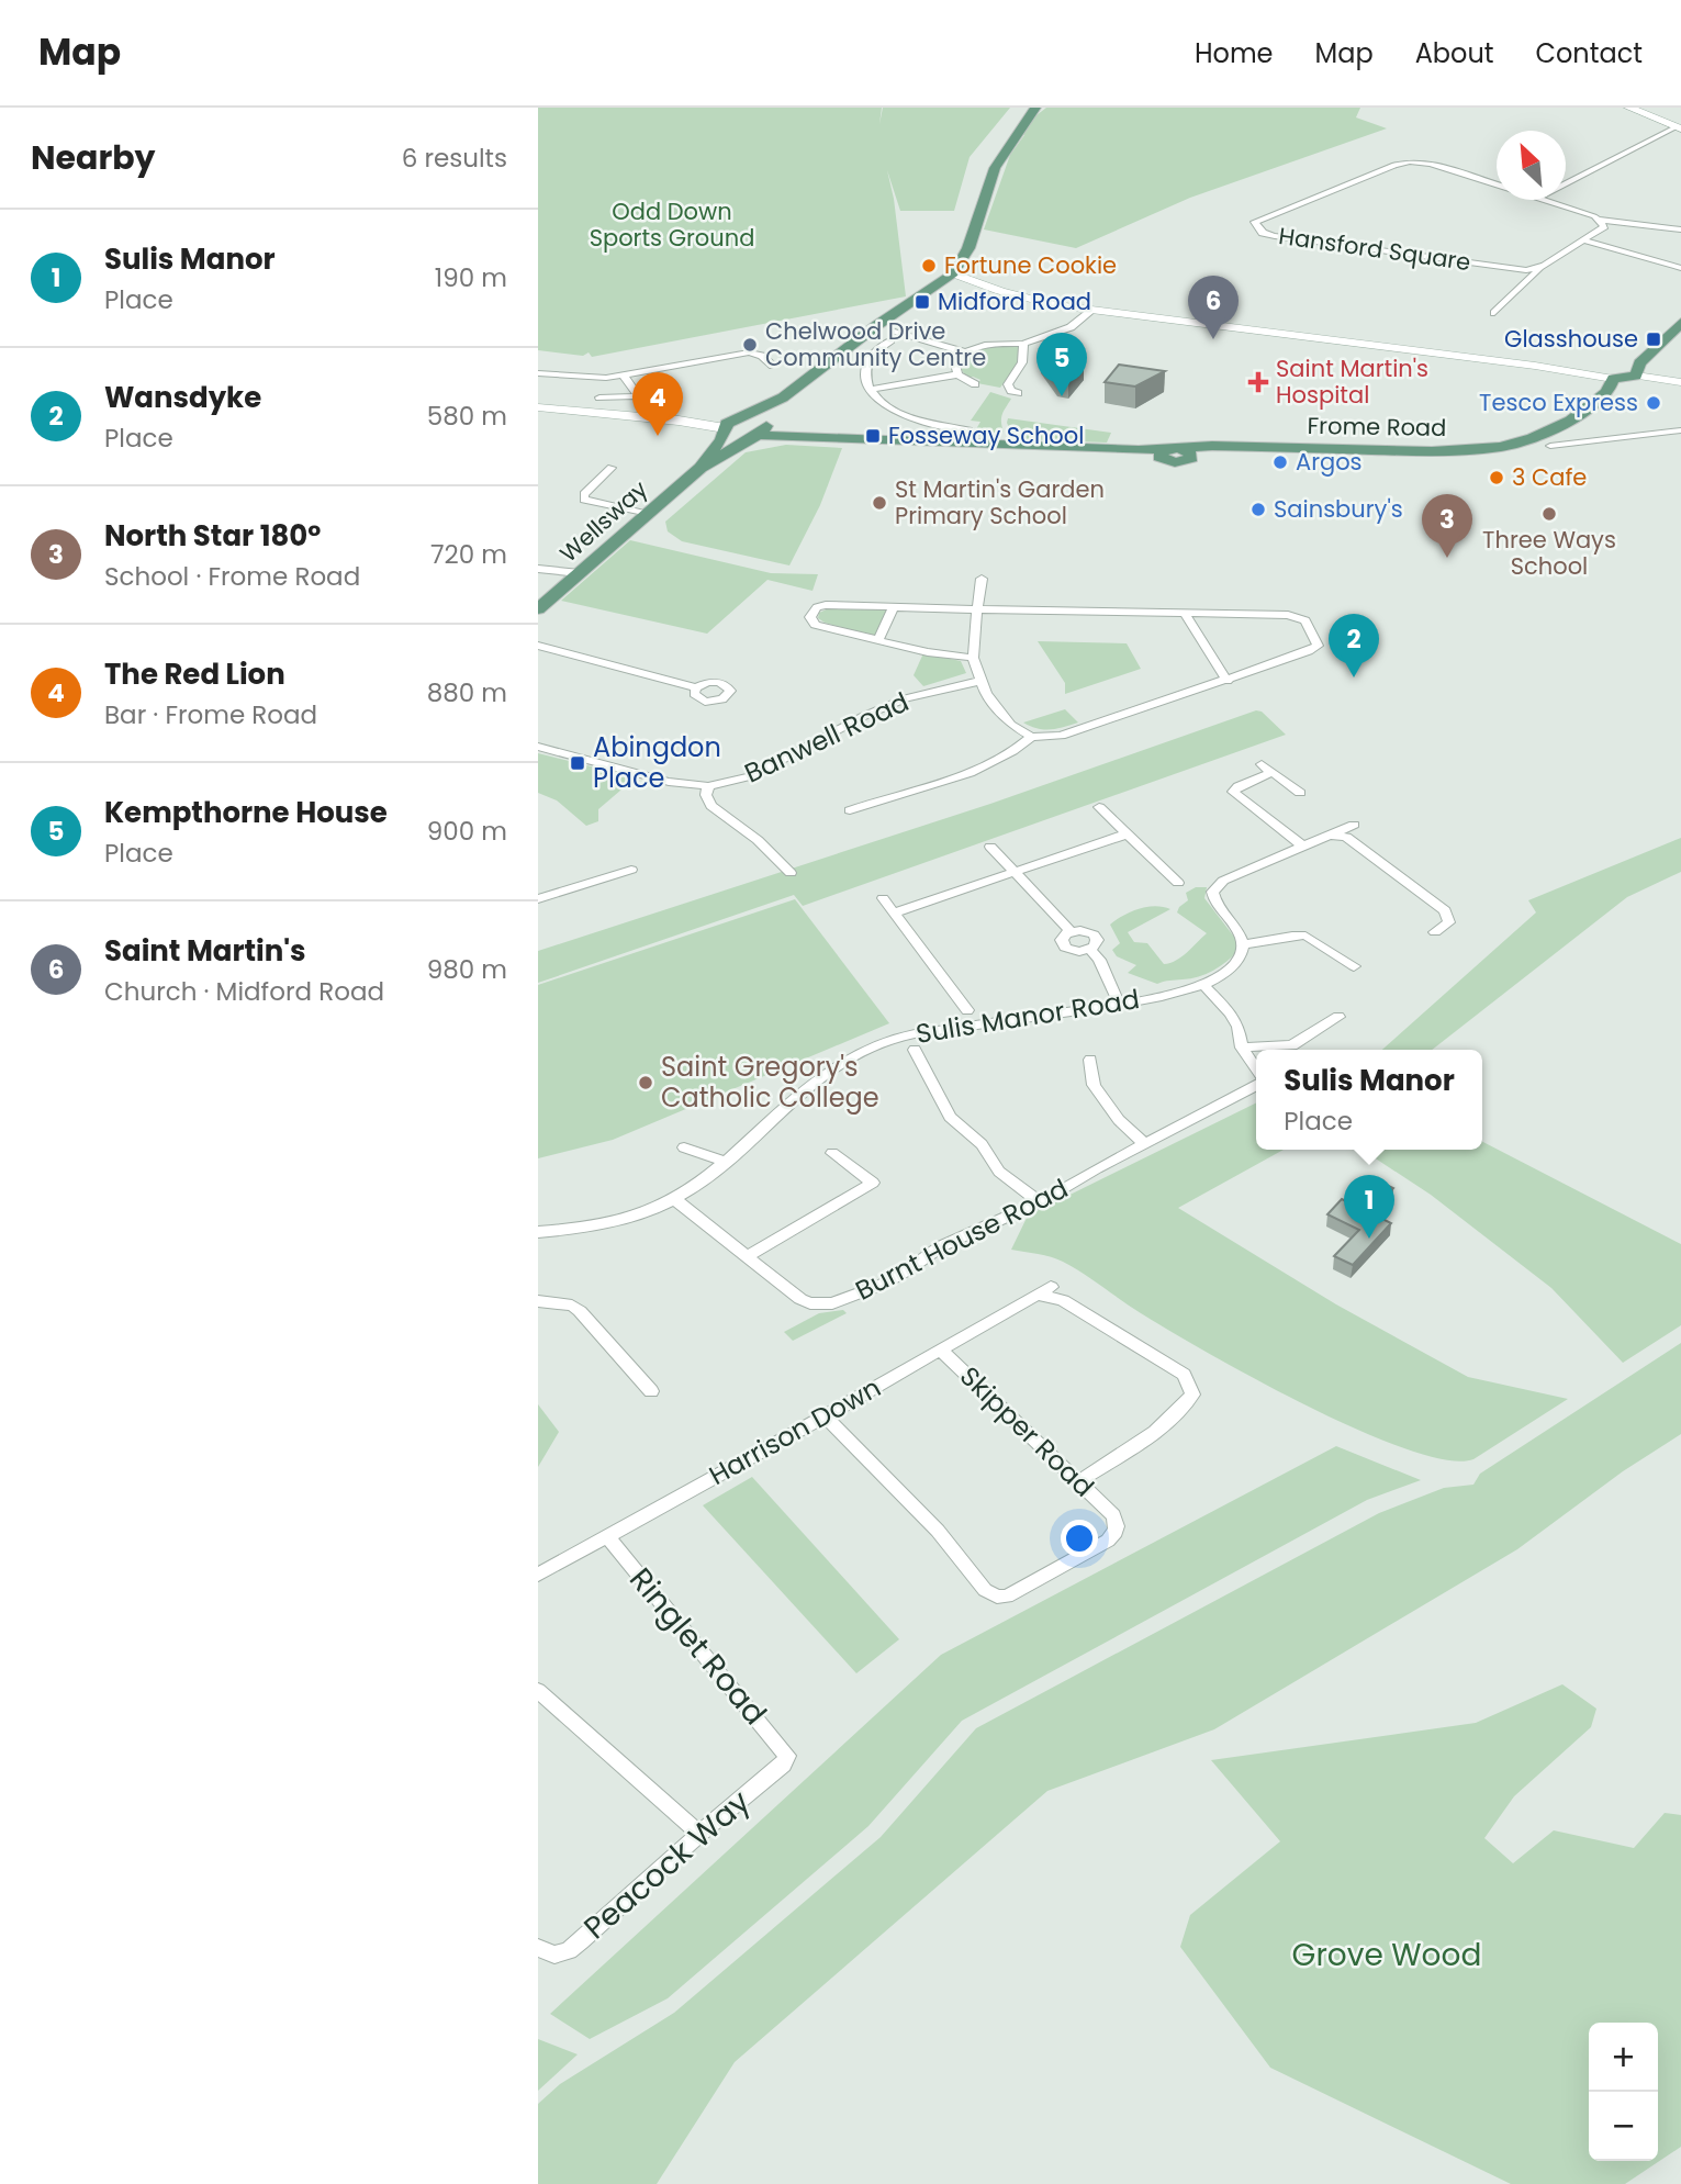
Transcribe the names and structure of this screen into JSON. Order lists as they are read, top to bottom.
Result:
{
  "streets": {
    "main road": ["Frome Road", "Wellsway"],
    "street": [
      "Hansford Square",
      "Banwell Road",
      "Sulis Manor Road",
      "Burnt House Road",
      "Harrison Down",
      "Skipper Road",
      "Ringlet Road",
      "Peacock Way"
    ]
  },
  "crossings": [
    ["Frome Road", "Wellsway"],
    ["Sulis Manor Road", "Burnt House Road"],
    ["Harrison Down", "Skipper Road"],
    ["Harrison Down", "Ringlet Road"],
    ["Ringlet Road", "Peacock Way"]
  ],
  "parks": ["Odd Down Sports Ground", "Grove Wood"],
  "places": {
    "other": [
      "Fortune Cookie",
      "Chelwood Drive Community Centre",
      "Tesco Express",
      "Argos",
      "3 Cafe",
      "St Martin's Garden Primary School",
      "Sainsbury's",
      "Three Ways School",
      "Saint Gregory's Catholic College"
    ],
    "transit": [
      "Midford Road",
      "Glasshouse",
      "Fosseway School",
      "Abingdon Place"
    ],
    "health": ["Saint Martin's Hospital"]
  },
  "north": "top left",
  "page": {
    "header": "Map",
    "nav": [
      "Home",
      "Map",
      "About",
      "Contact"
    ],
    "heading": ["Nearby", "6 results"],
    "list": [
      {
        "mark": "1",
        "name": "Sulis Manor",
        "note": "Place",
        "value": "190 m"
      },
      {
        "mark": "2",
        "name": "Wansdyke",
        "note": "Place",
        "value": "580 m"
      },
      {
        "mark": "3",
        "name": "North Star 180°",
        "note": "School · Frome Road",
        "value": "720 m"
      },
      {
        "mark": "4",
        "name": "The Red Lion",
        "note": "Bar · Frome Road",
        "value": "880 m"
      },
      {
        "mark": "5",
        "name": "Kempthorne House",
        "note": "Place",
        "value": "900 m"
      },
      {
        "mark": "6",
        "name": "Saint Martin's",
        "note": "Church · Midford Road",
        "value": "980 m"
      }
    ],
    "pins": [
      "6",
      "5",
      "4",
      "3",
      "2",
      "1"
    ],
    "popup": ["Sulis Manor", "Place"],
    "map_buttons": ["+", "−"]
  }
}
